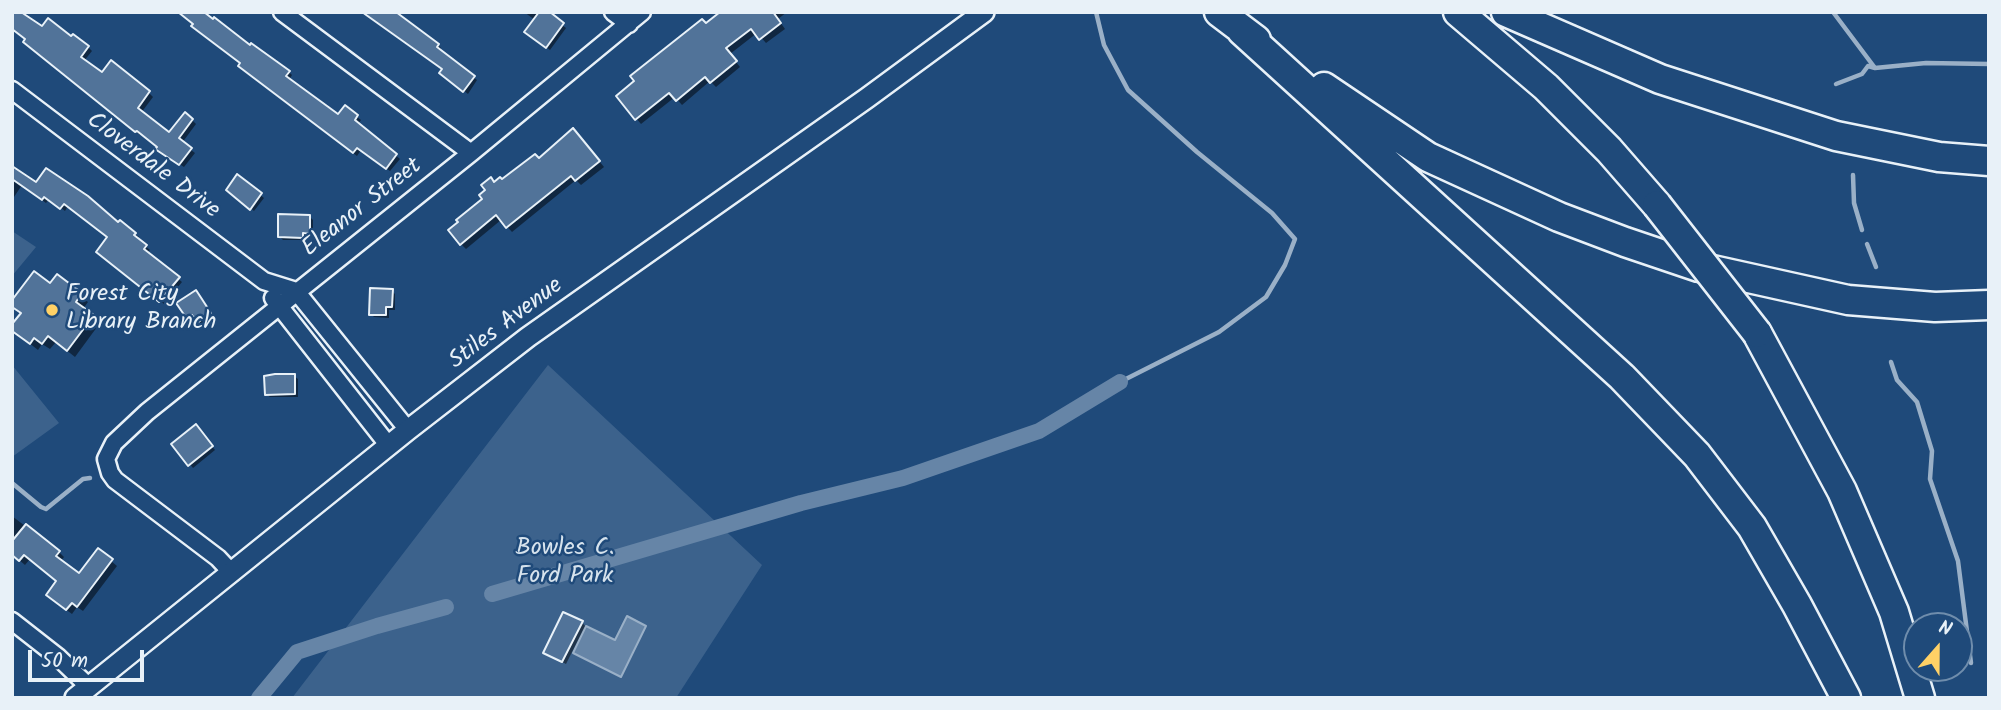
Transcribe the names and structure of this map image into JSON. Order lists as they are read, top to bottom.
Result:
{
  "streets": {
    "street": ["Cloverdale Drive", "Eleanor Street", "Stiles Avenue"]
  },
  "crossings": [
    ["Cloverdale Drive", "Eleanor Street"],
    ["Cloverdale Drive", "Stiles Avenue"],
    ["Eleanor Street", "Stiles Avenue"]
  ],
  "parks": ["Bowles C. Ford Park"],
  "places": ["Forest City Library Branch"],
  "scale_bar": "50 m",
  "north": "top"
}
